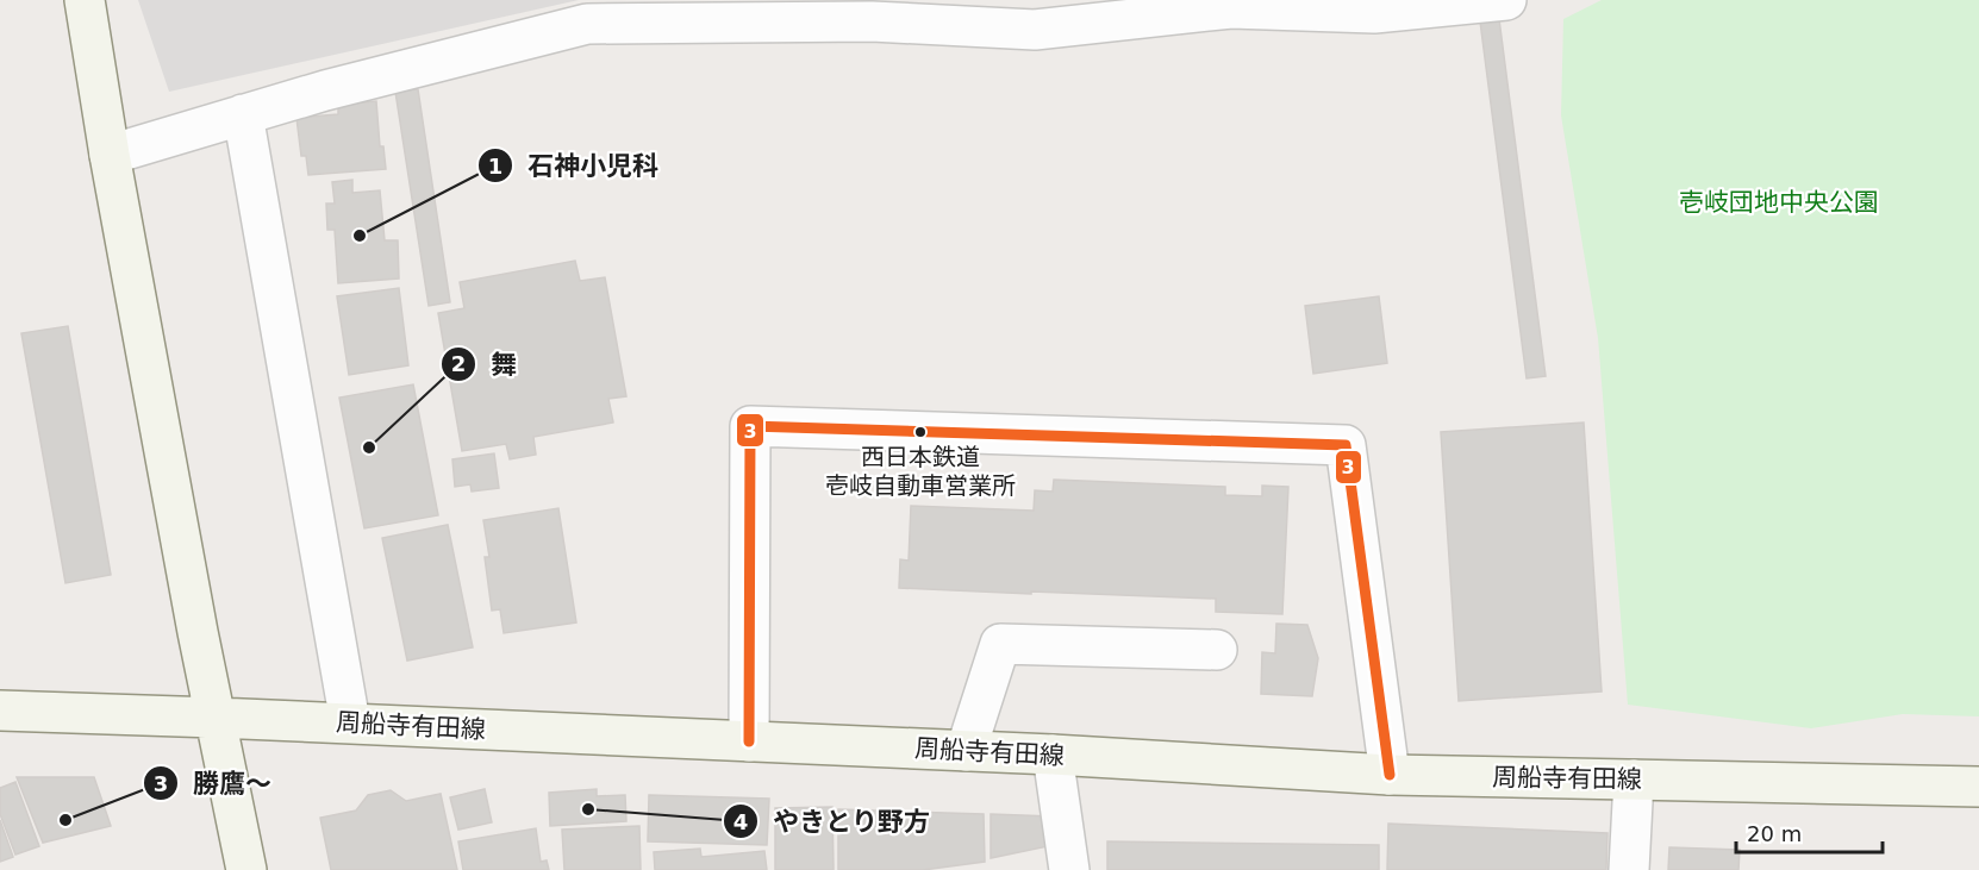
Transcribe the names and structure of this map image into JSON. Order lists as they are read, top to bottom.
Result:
{
  "streets": {
    "main road": ["周船寺有田線"]
  },
  "parks": ["壱岐団地中央公園"],
  "places": [
    "石神小児科",
    "西日本鉄道 壱岐自動車営業所",
    "舞",
    "やきとり野方",
    "勝鷹～"
  ],
  "lines": ["transit line 3"],
  "scale_bar": "20 m"
}
